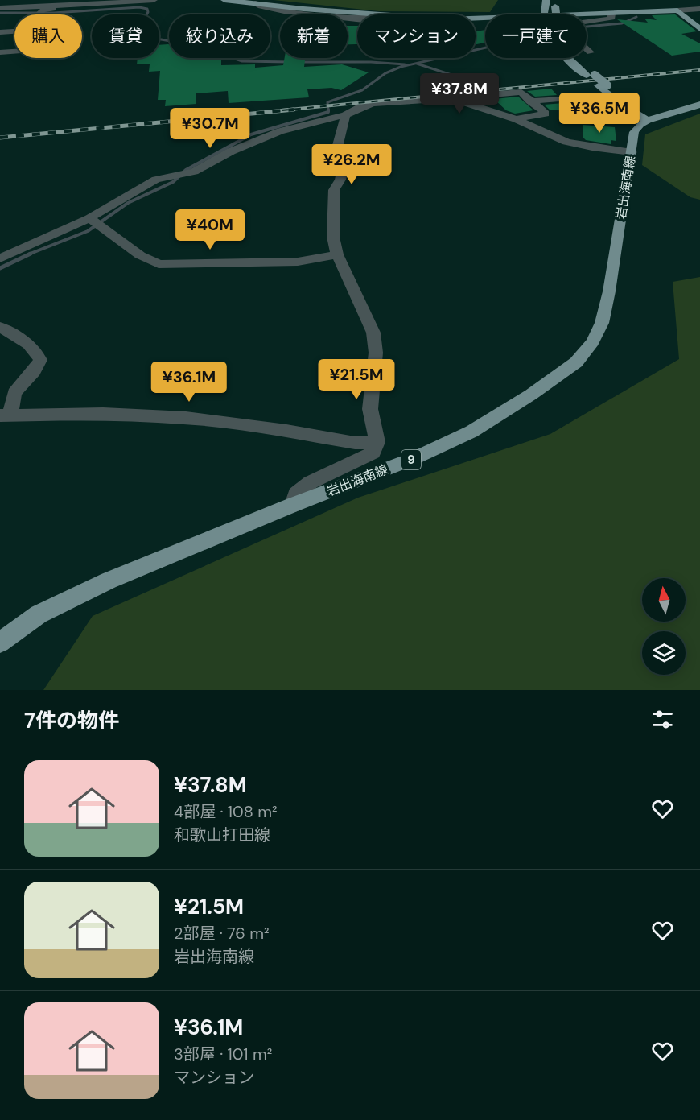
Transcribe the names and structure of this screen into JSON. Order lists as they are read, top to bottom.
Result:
{
  "streets": {
    "main road": ["岩出海南線", "9"]
  },
  "north": "top",
  "page": {
    "chip": [
      "購入",
      "賃貸",
      "絞り込み",
      "新着",
      "マンション",
      "一戸建て"
    ],
    "price": [
      "¥37.8M",
      "¥36.5M",
      "¥30.7M",
      "¥26.2M",
      "¥40M",
      "¥21.5M",
      "¥36.1M"
    ],
    "heading": "7件の物件",
    "list": [
      {
        "name": "¥37.8M",
        "note": "4部屋 · 108 m² · 和歌山打田線"
      },
      {
        "name": "¥21.5M",
        "note": "2部屋 · 76 m² · 岩出海南線"
      },
      {
        "name": "¥36.1M",
        "note": "3部屋 · 101 m² · マンション"
      }
    ]
  }
}
